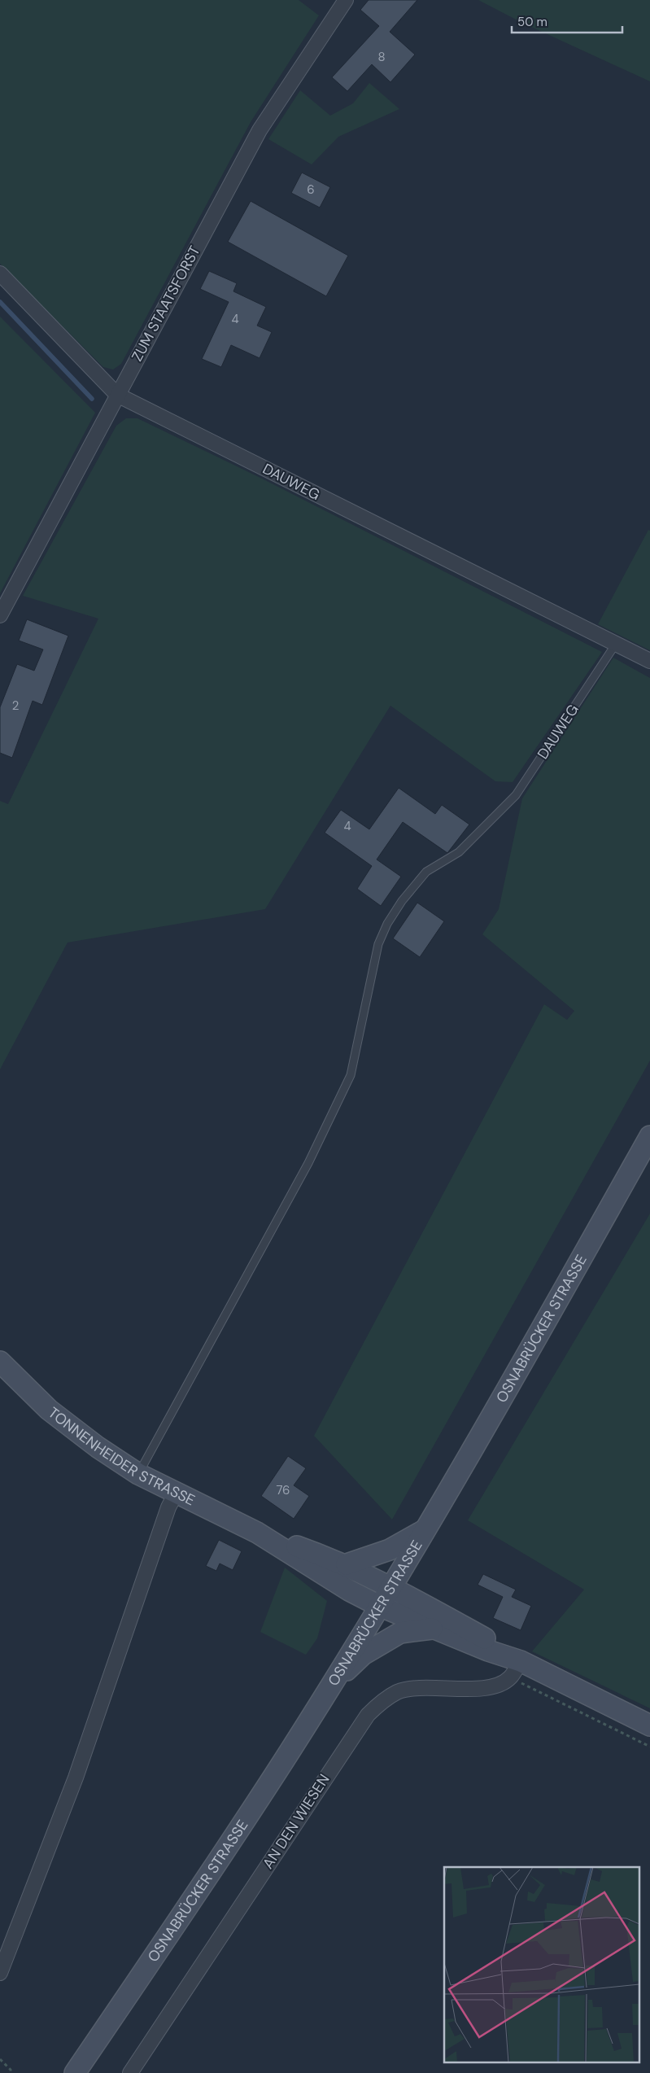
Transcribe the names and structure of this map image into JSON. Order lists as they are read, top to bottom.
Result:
{
  "streets": {
    "main road": ["OSNABRÜCKER STRASSE", "TONNENHEIDER STRASSE"],
    "street": ["ZUM STAATSFORST", "DAUWEG", "AN DEN WIESEN"]
  },
  "crossings": [
    ["ZUM STAATSFORST", "DAUWEG"],
    ["DAUWEG", "TONNENHEIDER STRASSE"],
    ["OSNABRÜCKER STRASSE", "TONNENHEIDER STRASSE"],
    ["TONNENHEIDER STRASSE", "AN DEN WIESEN"]
  ],
  "house_numbers": [
    "8",
    "6",
    "4",
    "2",
    "4",
    "76"
  ],
  "scale_bar": "50 m"
}
